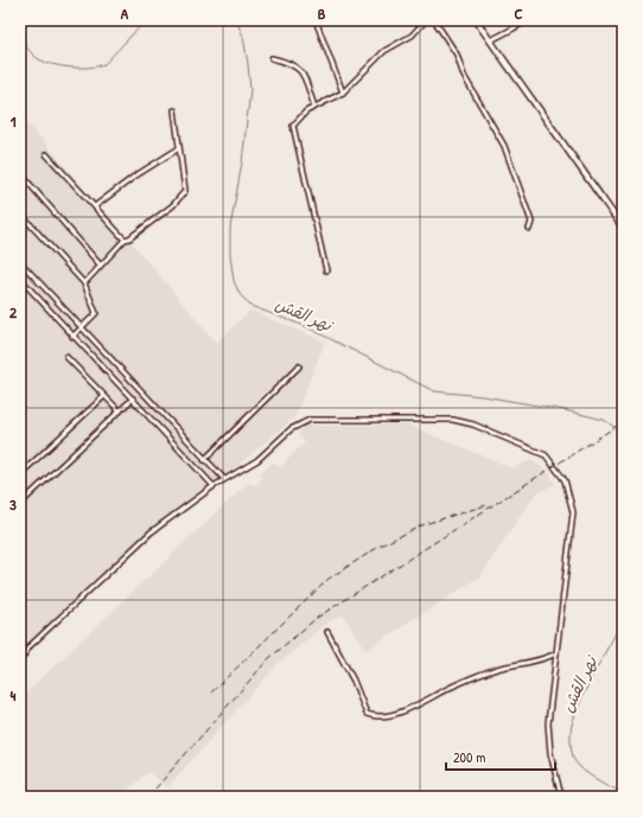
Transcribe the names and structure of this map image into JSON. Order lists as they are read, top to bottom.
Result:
{
  "water": ["نهر القش"],
  "scale_bar": "200 m",
  "grid": {
    "columns": ["A", "B", "C"],
    "rows": [
      "1",
      "2",
      "3",
      "4"
    ]
  }
}
